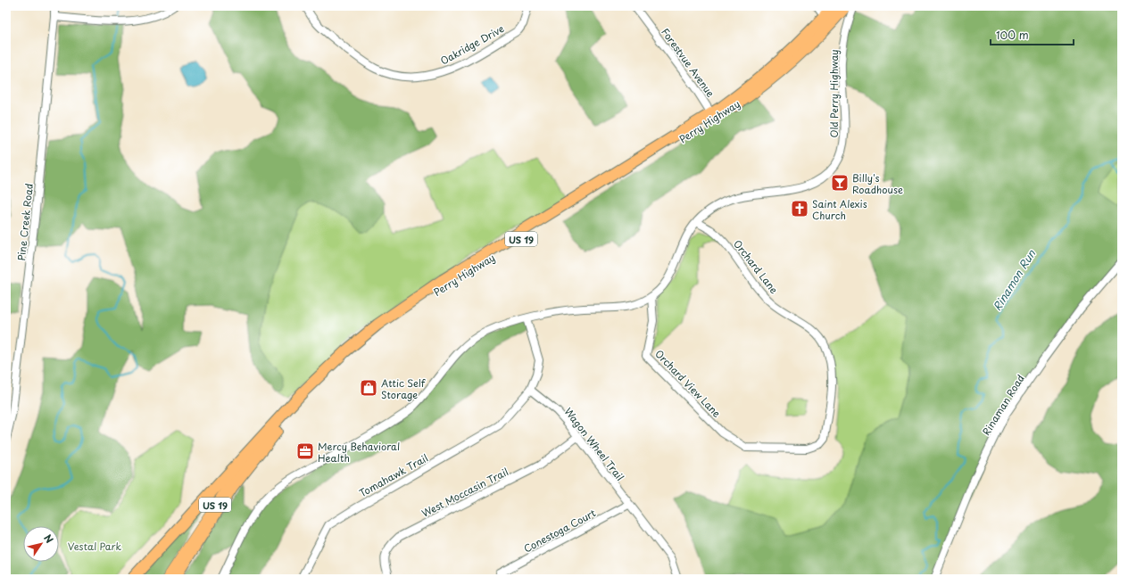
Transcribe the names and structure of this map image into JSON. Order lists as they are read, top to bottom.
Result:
{
  "streets": {
    "highway": ["Perry Highway", "US 19"],
    "street": [
      "Oakridge Drive",
      "Forestvue Avenue",
      "Old Perry Highway",
      "Pine Creek Road",
      "Orchard Lane",
      "Orchard View Lane",
      "Rinaman Road",
      "Wagon Wheel Trail",
      "Tomahawk Trail",
      "West Moccasin Trail",
      "Conestoga Court"
    ]
  },
  "crossings": [
    ["Forestvue Avenue", "Perry Highway"],
    ["Old Perry Highway", "Orchard Lane"],
    ["Old Perry Highway", "Orchard View Lane"],
    ["Orchard Lane", "Orchard View Lane"],
    ["Wagon Wheel Trail", "Tomahawk Trail"],
    ["Wagon Wheel Trail", "West Moccasin Trail"],
    ["Wagon Wheel Trail", "Conestoga Court"]
  ],
  "water": ["Rinamon Run"],
  "parks": ["Vestal Park"],
  "places": {
    "bar": ["Billy's Roadhouse"],
    "church": ["Saint Alexis Church"],
    "shop": ["Attic Self Storage"],
    "office": ["Mercy Behavioral Health"]
  },
  "scale_bar": "100 m",
  "north": "top right"
}
